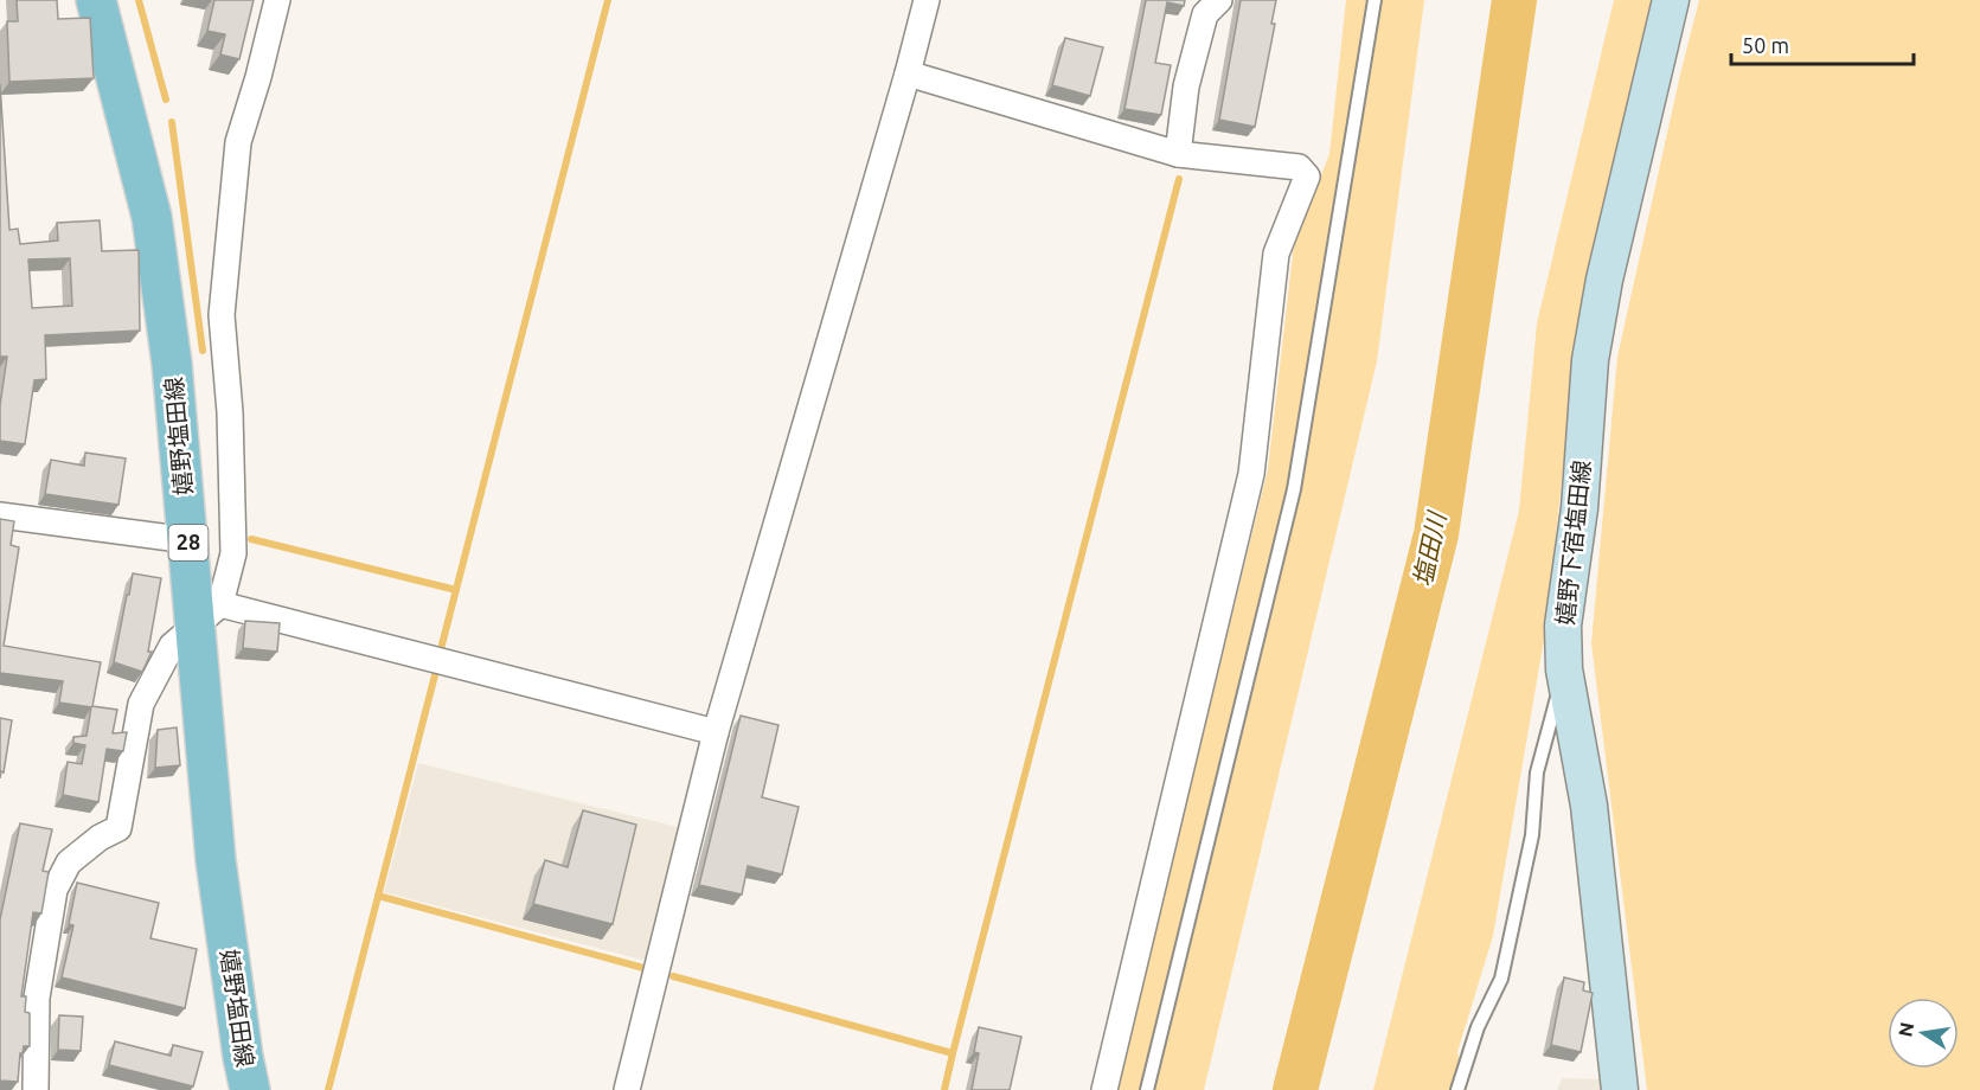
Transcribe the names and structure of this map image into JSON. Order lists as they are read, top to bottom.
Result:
{
  "streets": {
    "main road": ["嬉野塩田線", "28", "嬉野下宿塩田線"]
  },
  "water": ["塩田川"],
  "scale_bar": "50 m",
  "north": "left"
}
